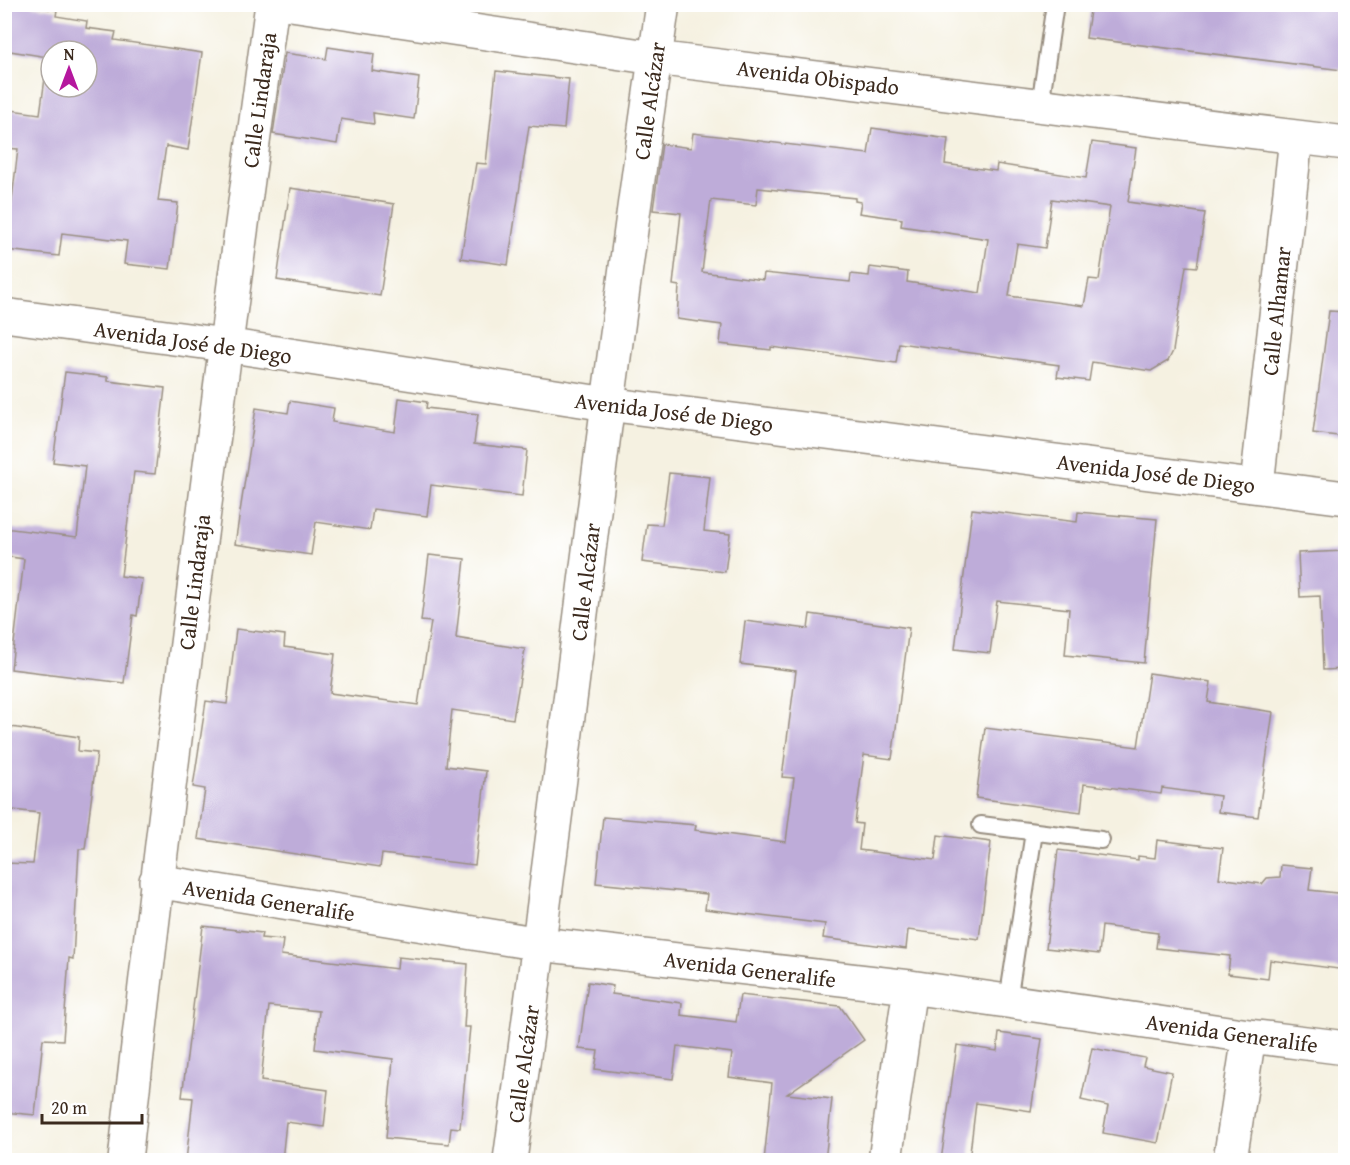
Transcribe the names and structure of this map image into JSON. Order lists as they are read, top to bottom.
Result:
{
  "streets": {
    "street": [
      "Avenida Obispado",
      "Calle Lindaraja",
      "Calle Alcázar",
      "Calle Alhamar",
      "Avenida José de Diego",
      "Avenida Generalife"
    ]
  },
  "crossings": [
    ["Avenida Obispado", "Calle Alcázar"],
    ["Avenida Obispado", "Calle Alhamar"],
    ["Calle Lindaraja", "Avenida José de Diego"],
    ["Calle Lindaraja", "Avenida Generalife"],
    ["Calle Alcázar", "Avenida José de Diego"],
    ["Calle Alcázar", "Avenida Generalife"],
    ["Calle Alhamar", "Avenida José de Diego"]
  ],
  "scale_bar": "20 m",
  "north": "top"
}
